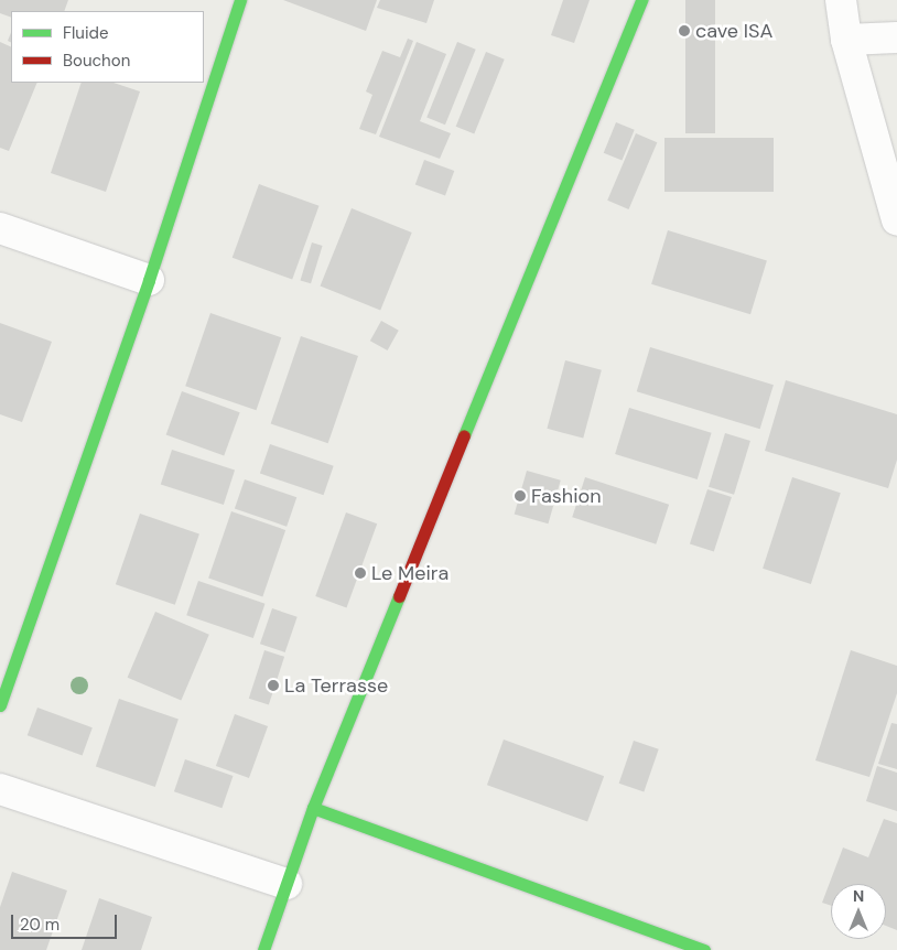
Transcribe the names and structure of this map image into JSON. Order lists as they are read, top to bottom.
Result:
{
  "places": [
    "cave ISA",
    "Fashion",
    "Le Meira",
    "La Terrasse"
  ],
  "legend": ["Fluide", "Bouchon"],
  "scale_bar": "20 m",
  "north": "top"
}
